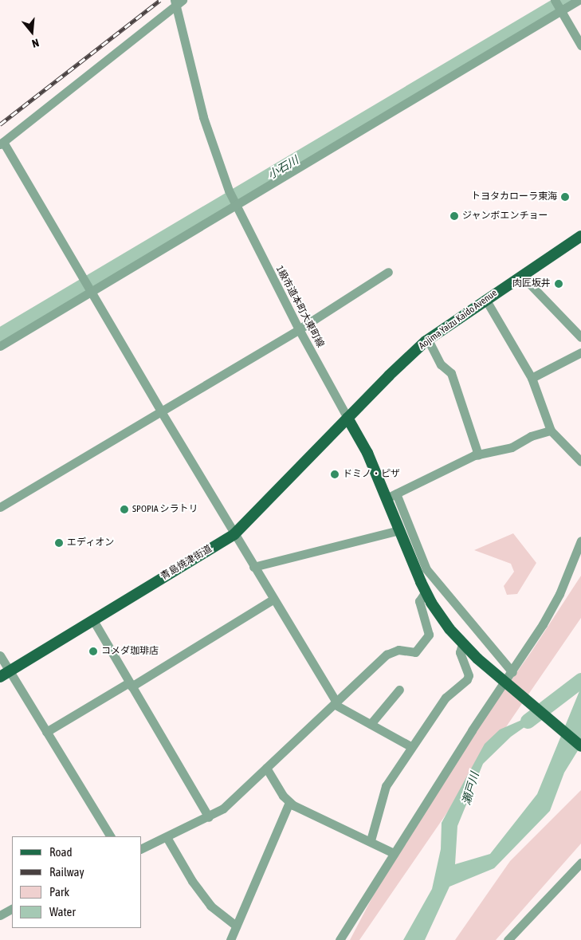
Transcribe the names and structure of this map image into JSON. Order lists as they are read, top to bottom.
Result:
{
  "streets": {
    "main road": ["Aojima Yaizu Kaido Avenue", "青島焼津街道"],
    "street": ["1級市道本町大東町線"]
  },
  "crossings": [
    ["1級市道本町大東町線", "Aojima Yaizu Kaido Avenue"],
    ["1級市道本町大東町線", "青島焼津街道"],
    ["Aojima Yaizu Kaido Avenue", "青島焼津街道"]
  ],
  "water": ["小石川", "瀬戸川"],
  "places": [
    "トヨタカローラ東海",
    "ジャンボエンチョー",
    "肉匠坂井",
    "ドミノ・ピザ",
    "SPOPIA シラトリ",
    "エディオン",
    "コメダ珈琲店"
  ],
  "legend": [
    "Road",
    "Railway",
    "Park",
    "Water"
  ],
  "north": "bottom"
}
